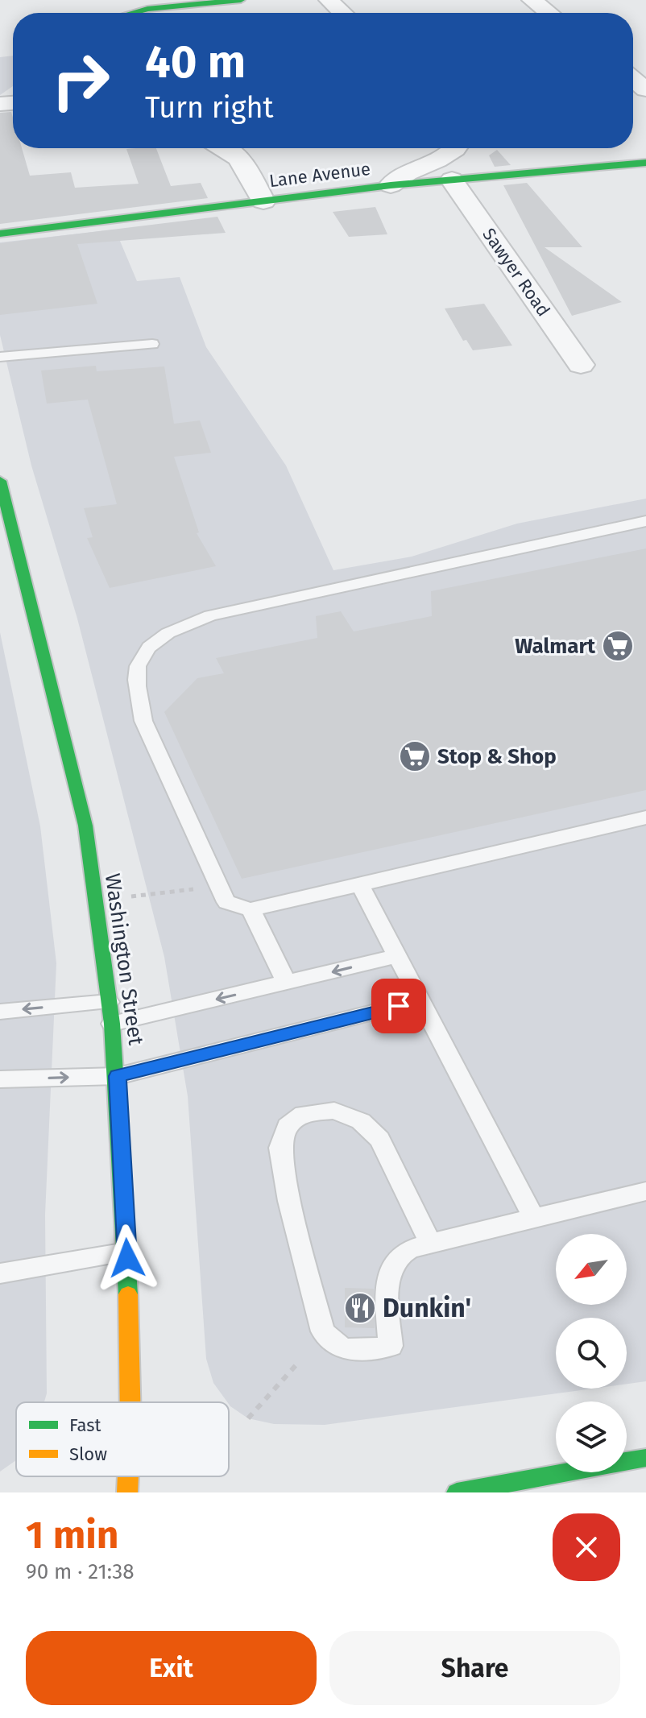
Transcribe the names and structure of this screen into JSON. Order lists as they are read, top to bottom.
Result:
{
  "streets": {
    "main road": ["Lane Avenue", "Washington Street"],
    "street": ["Sawyer Road"]
  },
  "crossings": [
    ["Lane Avenue", "Sawyer Road"]
  ],
  "places": {
    "supermarket": ["Walmart", "Stop & Shop"],
    "restaurant": ["Dunkin'"]
  },
  "legend": ["Fast", "Slow"],
  "north": "bottom left",
  "page": {
    "turn": ["40 m", "Turn right"],
    "heading": ["1 min", "90 m · 21:38"],
    "buttons": ["Exit", "Share"]
  }
}
